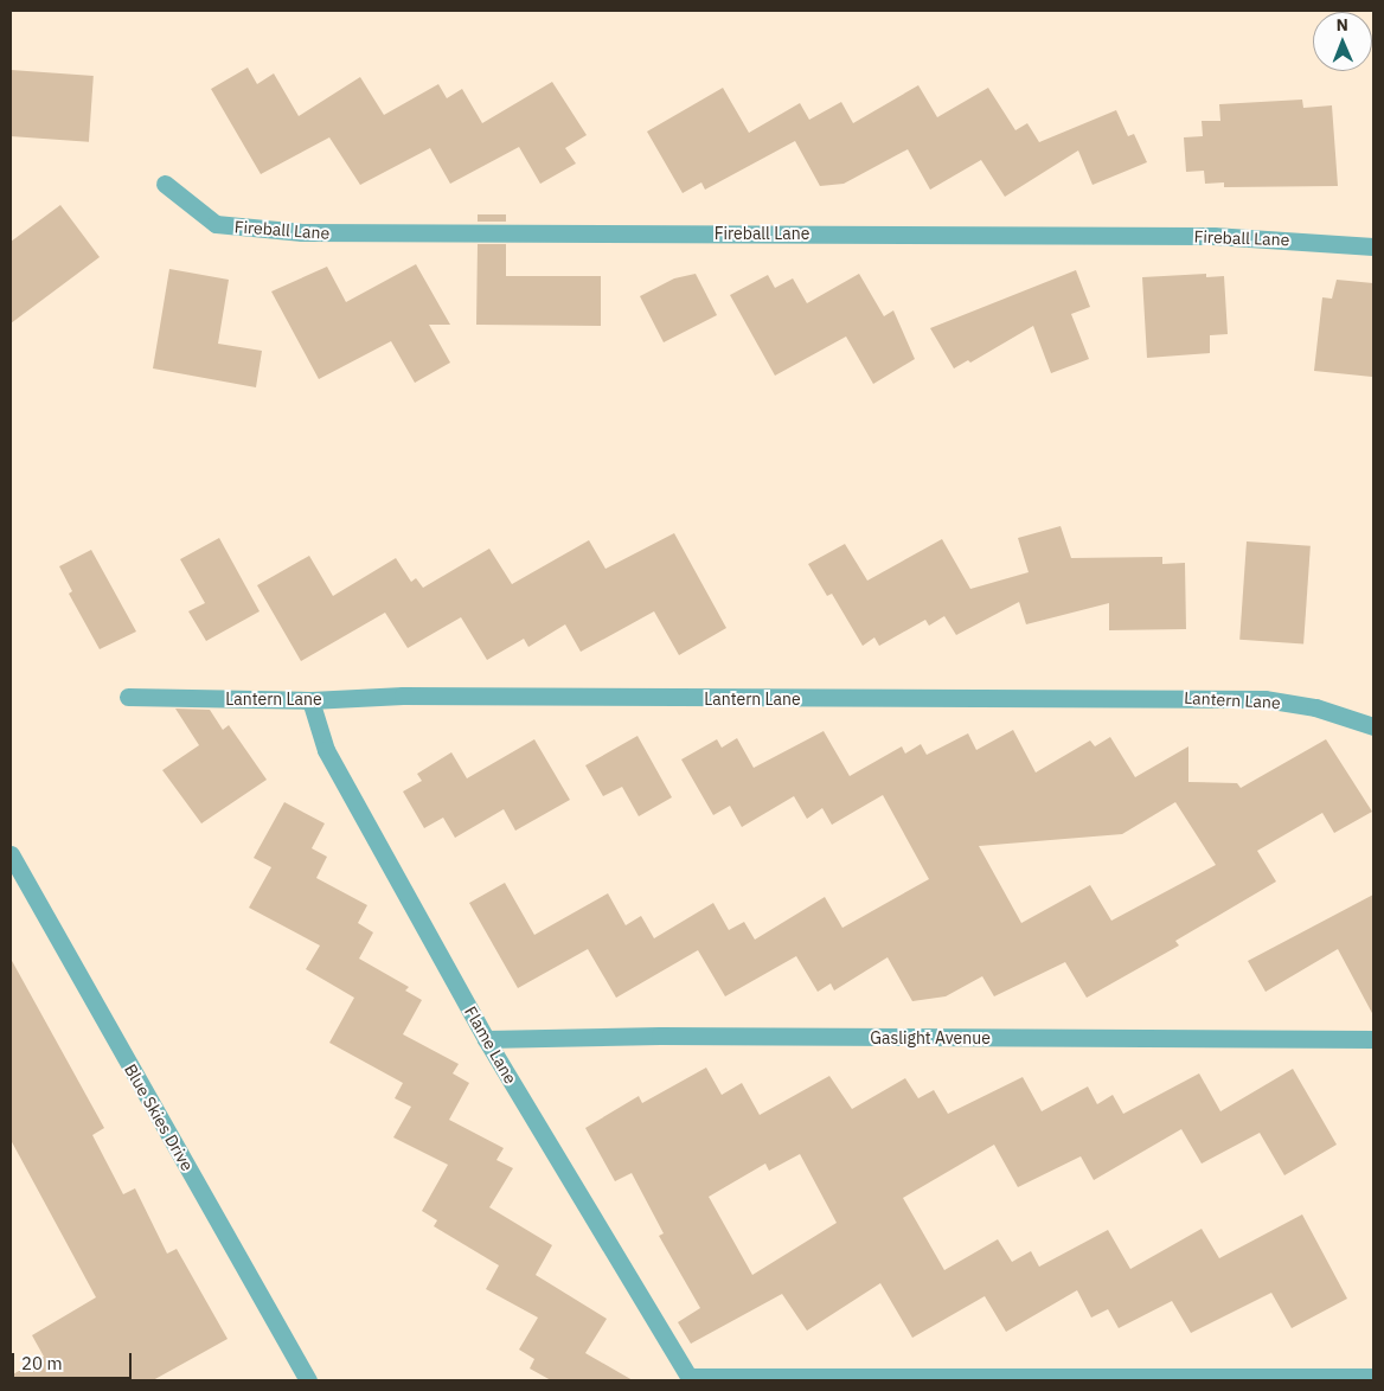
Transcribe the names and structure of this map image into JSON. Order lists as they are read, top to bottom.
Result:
{
  "streets": {
    "street": [
      "Fireball Lane",
      "Lantern Lane",
      "Gaslight Avenue",
      "Flame Lane",
      "Blue Skies Drive"
    ]
  },
  "crossings": [
    ["Lantern Lane", "Flame Lane"],
    ["Gaslight Avenue", "Flame Lane"]
  ],
  "scale_bar": "20 m",
  "north": "top"
}
